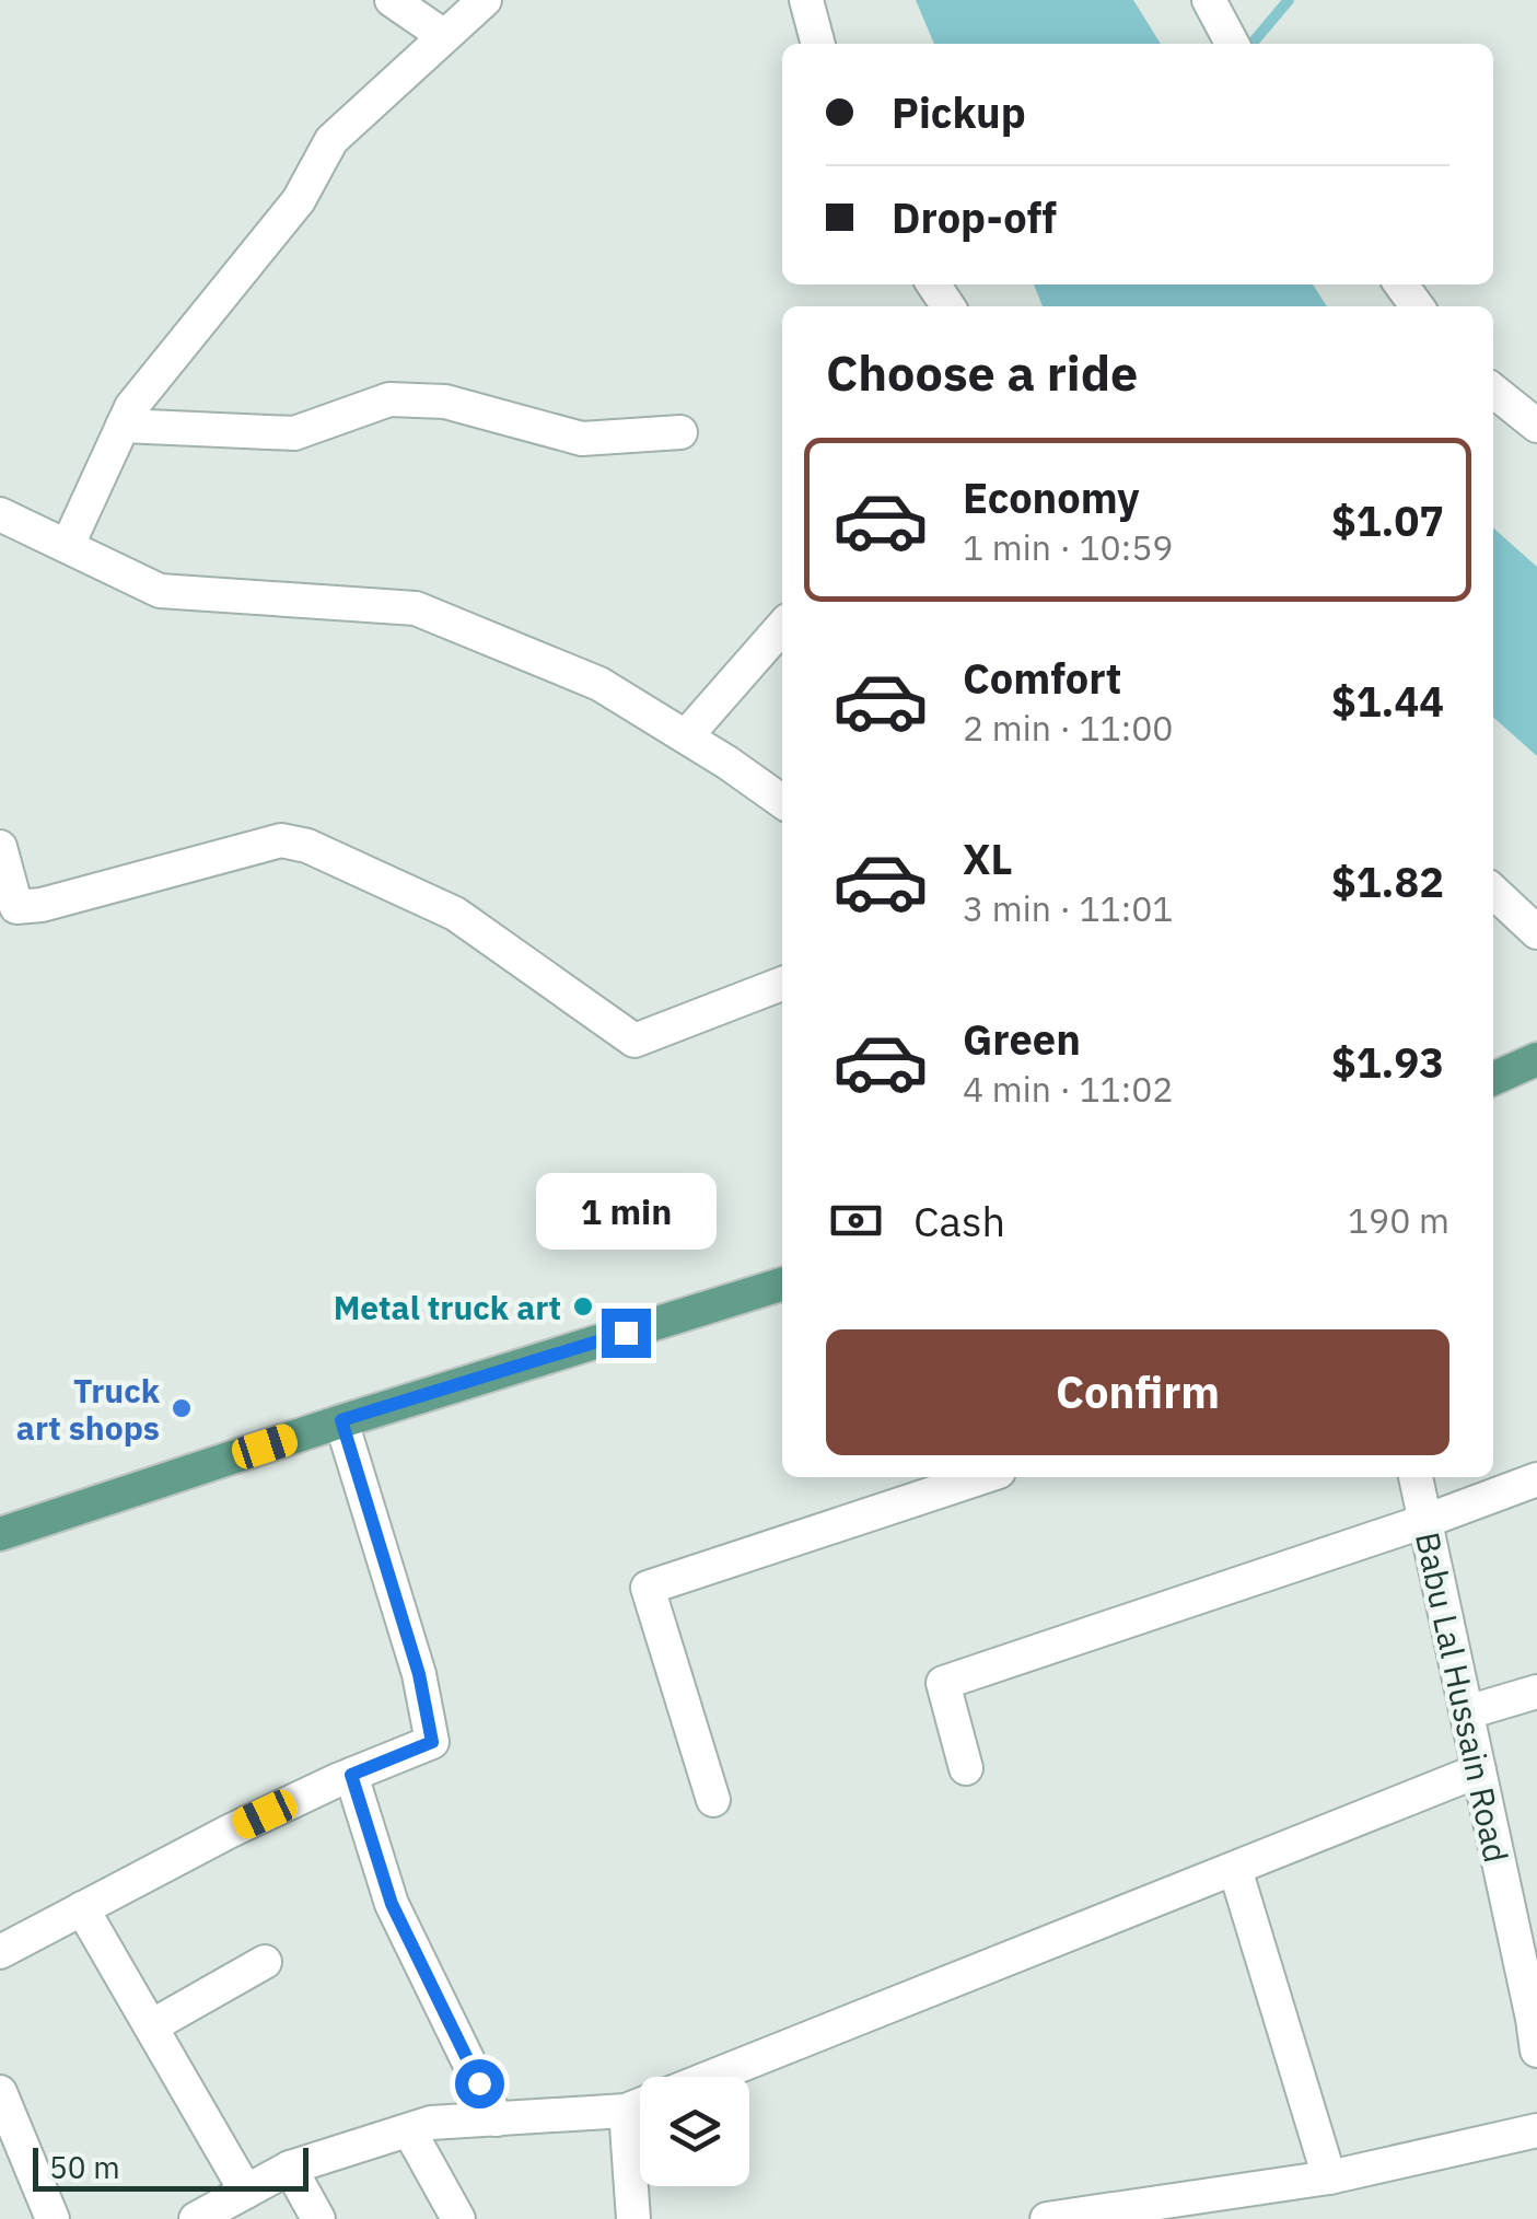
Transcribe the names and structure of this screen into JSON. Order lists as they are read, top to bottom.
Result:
{
  "streets": {
    "street": ["Babu Lal Hussain Road"]
  },
  "places": ["Metal truck art", "Truck art shops"],
  "scale_bar": "50 m",
  "page": {
    "banner": ["Pickup", "Drop-off"],
    "heading": "Choose a ride",
    "list": [
      {
        "name": "Economy",
        "note": "1 min · 10:59",
        "value": "$1.07"
      },
      {
        "name": "Comfort",
        "note": "2 min · 11:00",
        "value": "$1.44"
      },
      {
        "name": "XL",
        "note": "3 min · 11:01",
        "value": "$1.82"
      },
      {
        "name": "Green",
        "note": "4 min · 11:02",
        "value": "$1.93"
      }
    ],
    "pay": ["Cash", "190 m"],
    "bubble": "1 min",
    "buttons": "Confirm",
    "scale": "50 m"
  }
}
